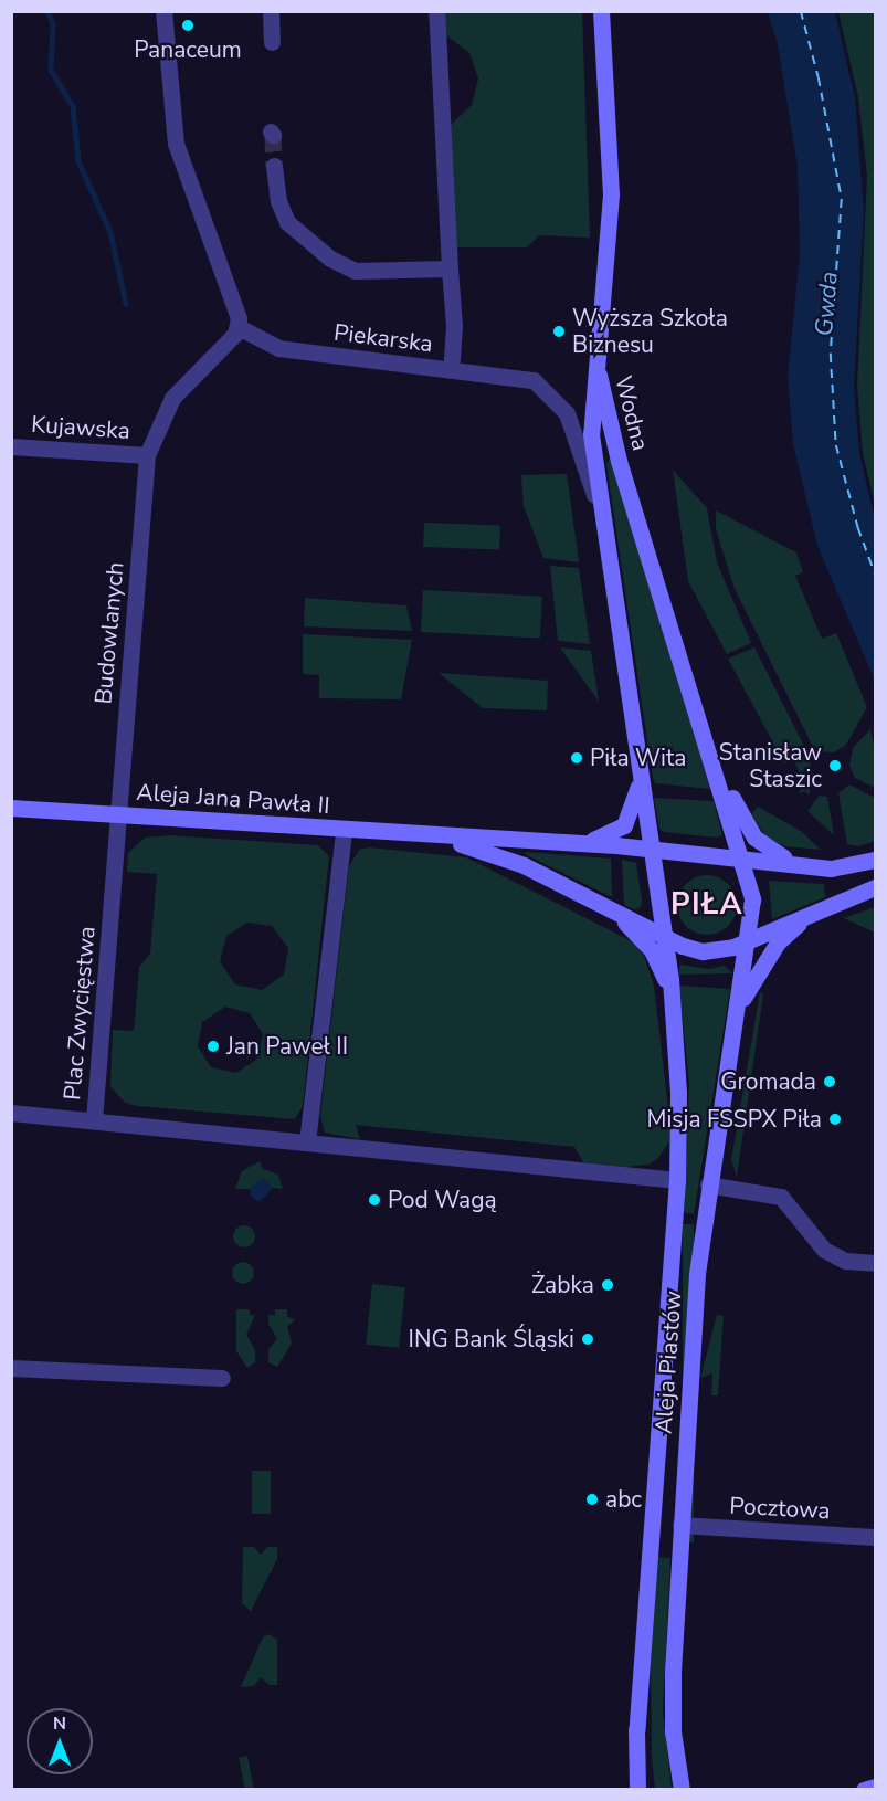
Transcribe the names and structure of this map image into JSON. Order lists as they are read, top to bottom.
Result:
{
  "streets": {
    "main road": ["Wodna", "Aleja Jana Pawła II", "Aleja Piastów"],
    "street": [
      "Piekarska",
      "Kujawska",
      "Budowlanych",
      "Plac Zwycięstwa",
      "Pocztowa"
    ]
  },
  "crossings": [
    ["Piekarska", "Wodna"],
    ["Wodna", "Aleja Piastów"],
    ["Kujawska", "Budowlanych"],
    ["Budowlanych", "Aleja Jana Pawła II"],
    ["Budowlanych", "Plac Zwycięstwa"],
    ["Aleja Jana Pawła II", "Plac Zwycięstwa"],
    ["Plac Zwycięstwa", "Aleja Piastów"],
    ["Aleja Piastów", "Pocztowa"]
  ],
  "districts": ["PIŁA"],
  "water": ["Gwda"],
  "places": [
    "Panaceum",
    "Wyższa Szkoła Biznesu",
    "Piła Wita",
    "Stanisław Staszic",
    "Jan Paweł II",
    "Gromada",
    "Misja FSSPX Piła",
    "Pod Wagą",
    "Żabka",
    "ING Bank Śląski",
    "abc"
  ],
  "north": "top"
}
